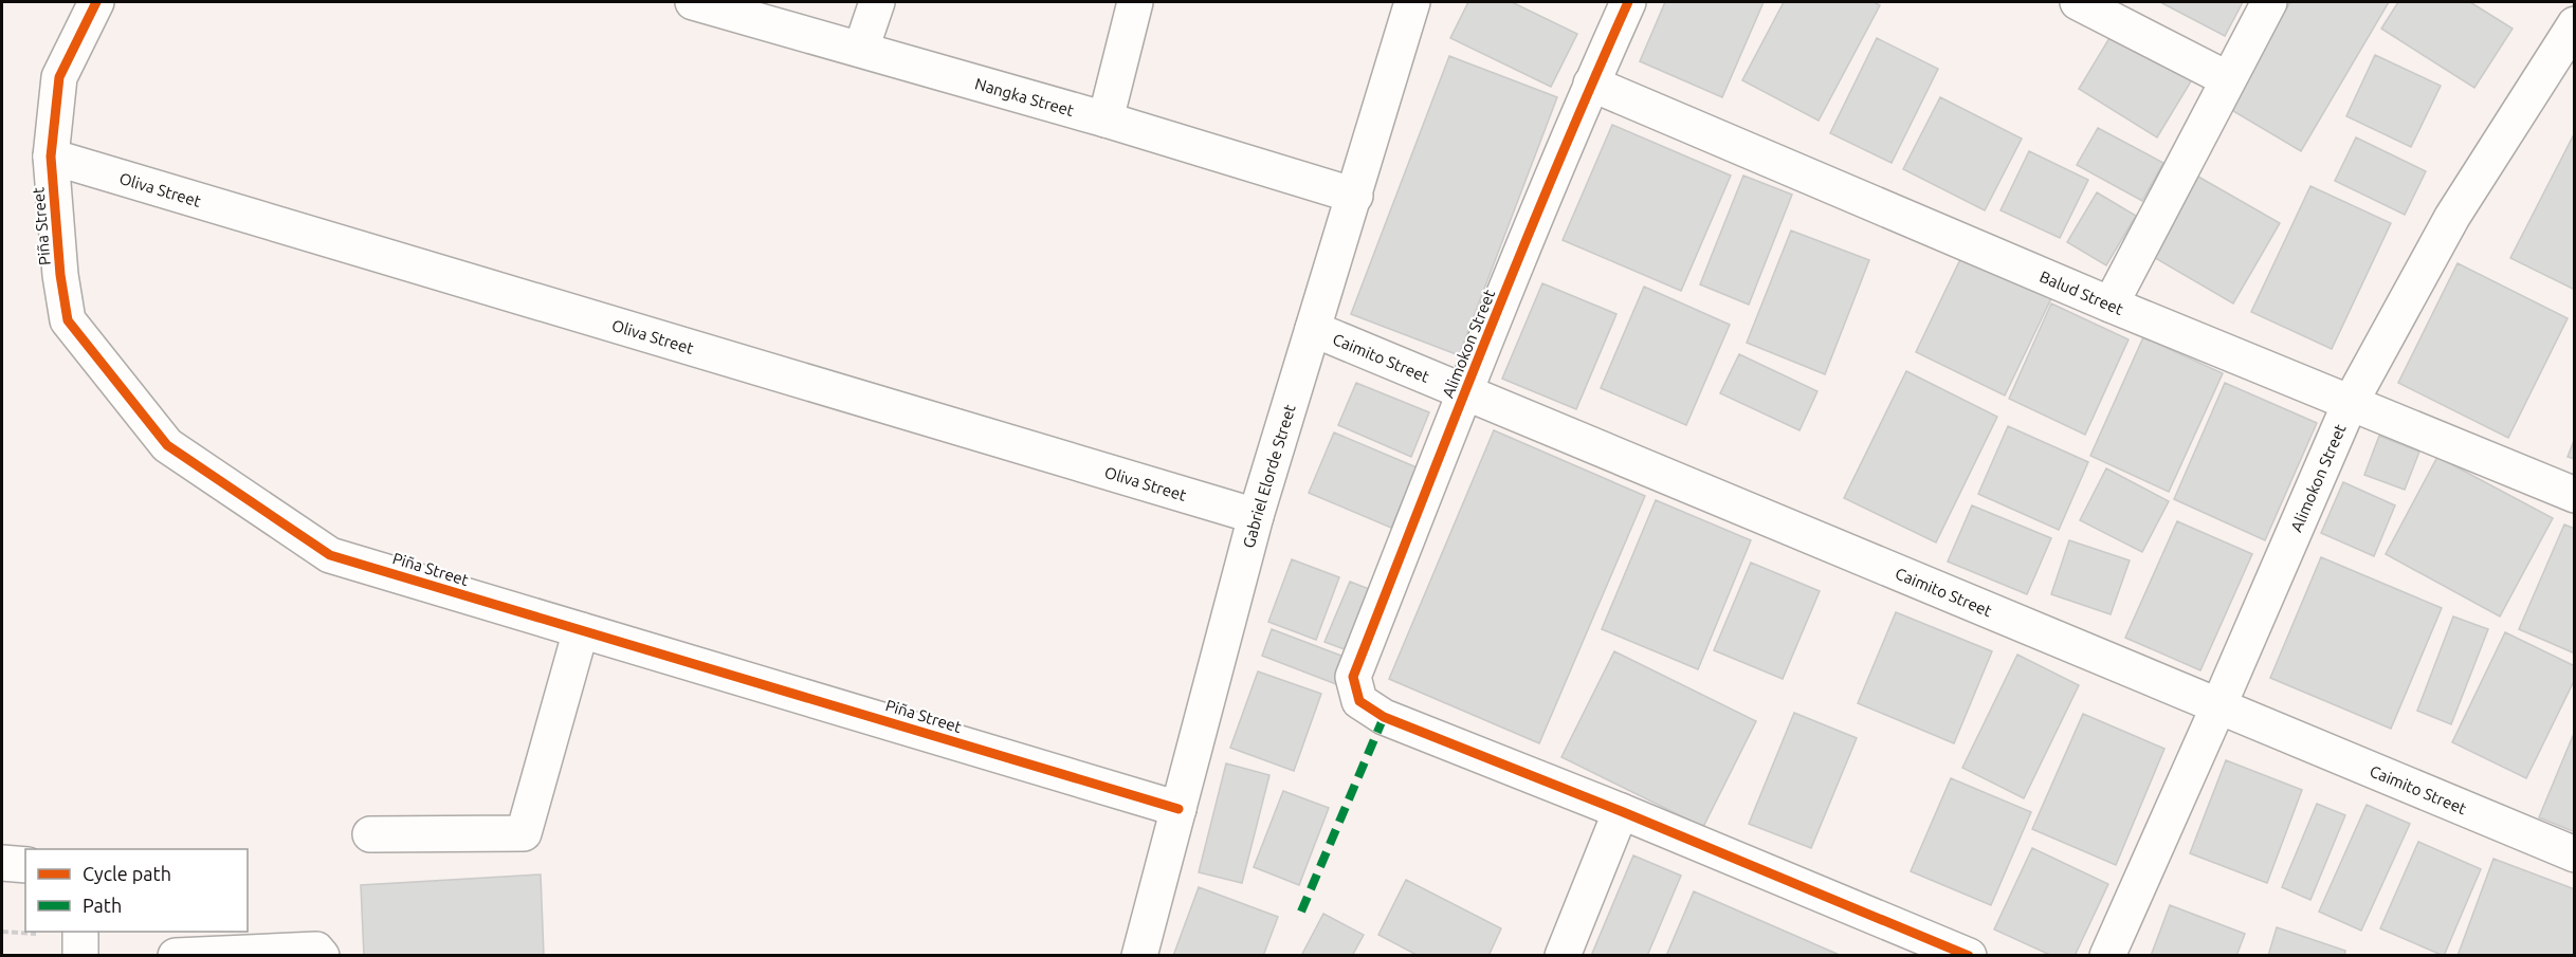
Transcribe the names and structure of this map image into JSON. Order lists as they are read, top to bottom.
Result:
{
  "streets": {
    "street": [
      "Nangka Street",
      "Oliva Street",
      "Piña Street",
      "Balud Street",
      "Alimokon Street",
      "Caimito Street",
      "Gabriel Elorde Street"
    ]
  },
  "crossings": [
    ["Nangka Street", "Gabriel Elorde Street"],
    ["Oliva Street", "Piña Street"],
    ["Oliva Street", "Gabriel Elorde Street"],
    ["Piña Street", "Gabriel Elorde Street"],
    ["Balud Street", "Alimokon Street"],
    ["Alimokon Street", "Caimito Street"],
    ["Caimito Street", "Gabriel Elorde Street"]
  ],
  "legend": ["Cycle path", "Path"]
}
